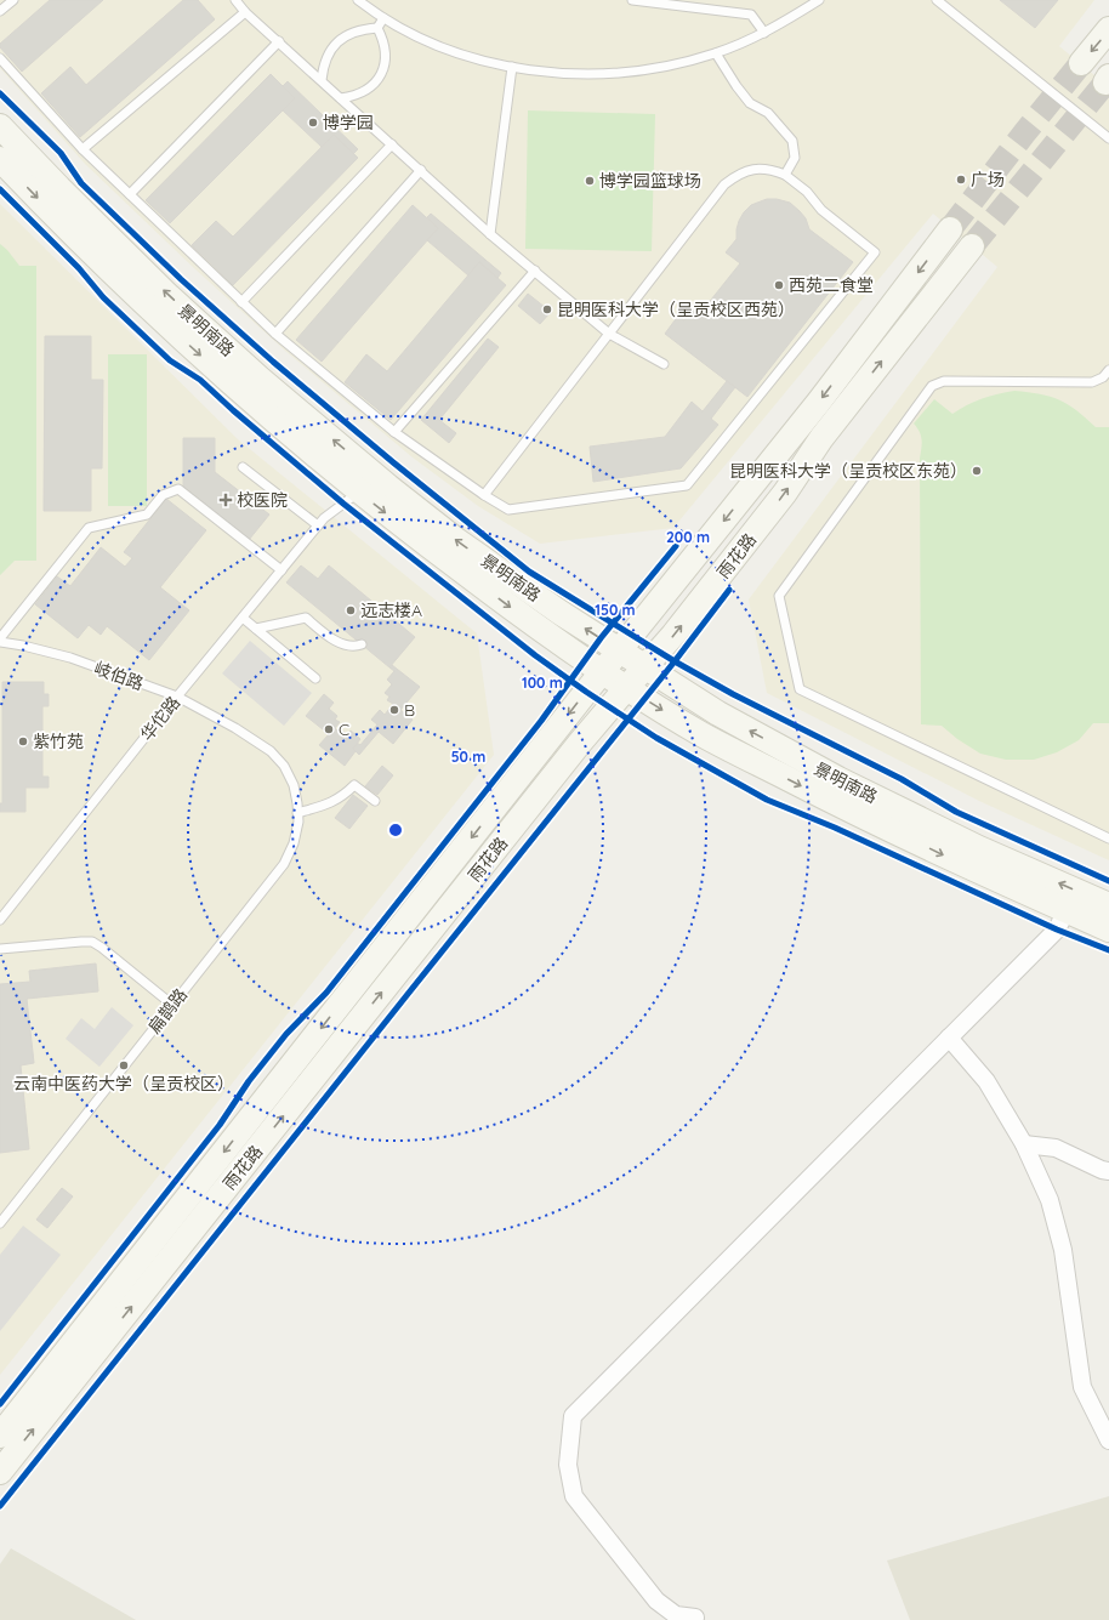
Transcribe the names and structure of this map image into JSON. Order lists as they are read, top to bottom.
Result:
{
  "streets": {
    "street": ["景明南路", "雨花路"],
    "lane": ["岐伯路", "华佗路", "扁鹊路"]
  },
  "crossings": [
    ["景明南路", "雨花路"],
    ["景明南路", "华佗路"],
    ["岐伯路", "华佗路"],
    ["岐伯路", "扁鹊路"]
  ],
  "places": {
    "other": [
      "博学园",
      "广场",
      "博学园篮球场",
      "西苑二食堂",
      "昆明医科大学（呈贡校区西苑）",
      "昆明医科大学（呈贡校区东苑）",
      "远志楼A",
      "B",
      "C",
      "紫竹苑",
      "云南中医药大学（呈贡校区）"
    ],
    "health": ["校医院"]
  },
  "rings": [
    "200 m",
    "150 m",
    "100 m",
    "50 m"
  ]
}
